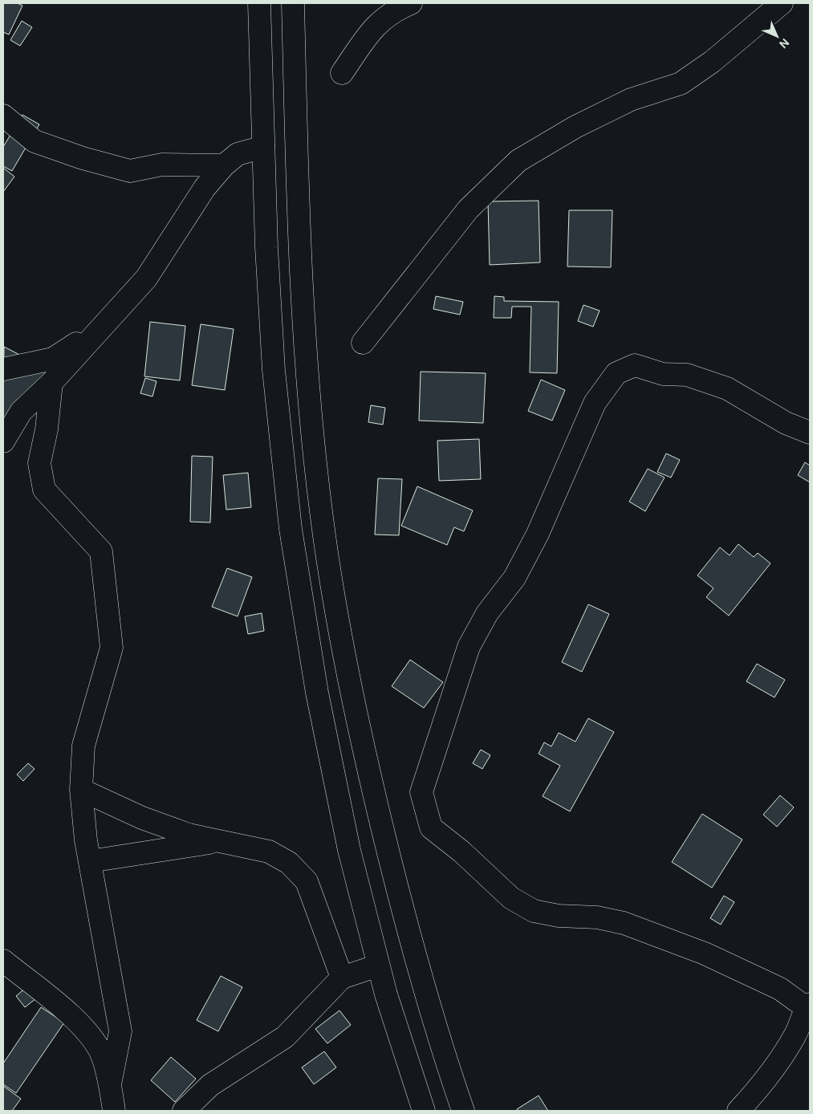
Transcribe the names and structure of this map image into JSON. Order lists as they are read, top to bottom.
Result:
{
  "north": "bottom right"
}
